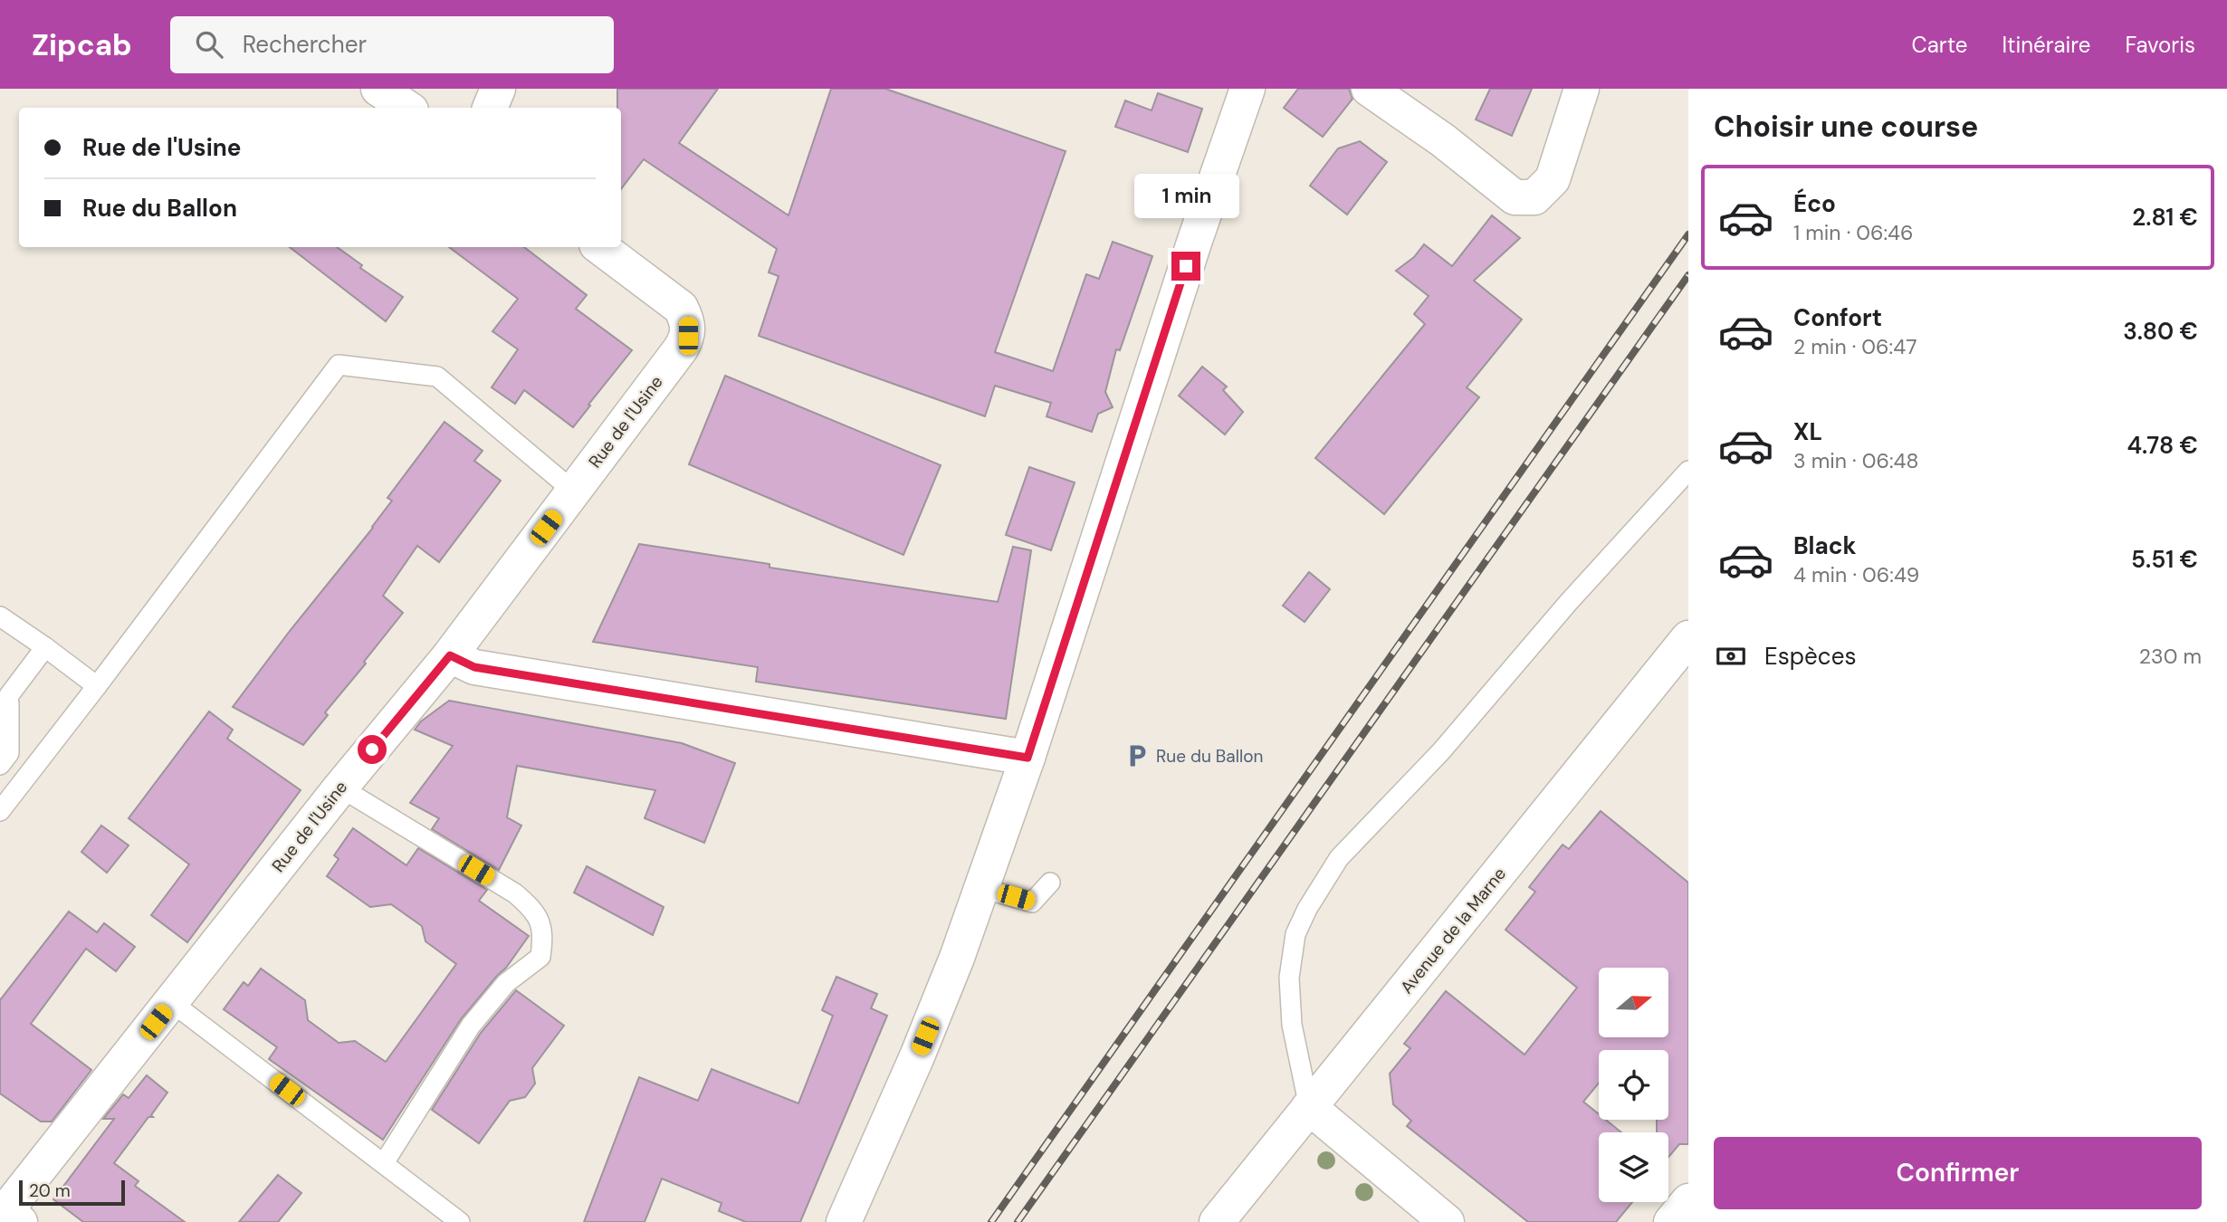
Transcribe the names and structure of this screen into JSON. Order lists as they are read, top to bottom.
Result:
{
  "streets": {
    "street": ["Rue de l'Usine", "Avenue de la Marne"]
  },
  "places": {
    "parking": ["Rue du Ballon"]
  },
  "scale_bar": "20 m",
  "north": "right",
  "page": {
    "header": "Zipcab",
    "search": "Rechercher",
    "nav": ["Carte", "Itinéraire", "Favoris"],
    "heading": "Choisir une course",
    "banner": ["Rue de l'Usine", "Rue du Ballon"],
    "list": [
      {
        "name": "Éco",
        "note": "1 min · 06:46",
        "value": "2.81 €"
      },
      {
        "name": "Confort",
        "note": "2 min · 06:47",
        "value": "3.80 €"
      },
      {
        "name": "XL",
        "note": "3 min · 06:48",
        "value": "4.78 €"
      },
      {
        "name": "Black",
        "note": "4 min · 06:49",
        "value": "5.51 €"
      }
    ],
    "bubble": "1 min",
    "pay": ["Espèces", "230 m"],
    "buttons": "Confirmer",
    "scale": "20 m"
  }
}
